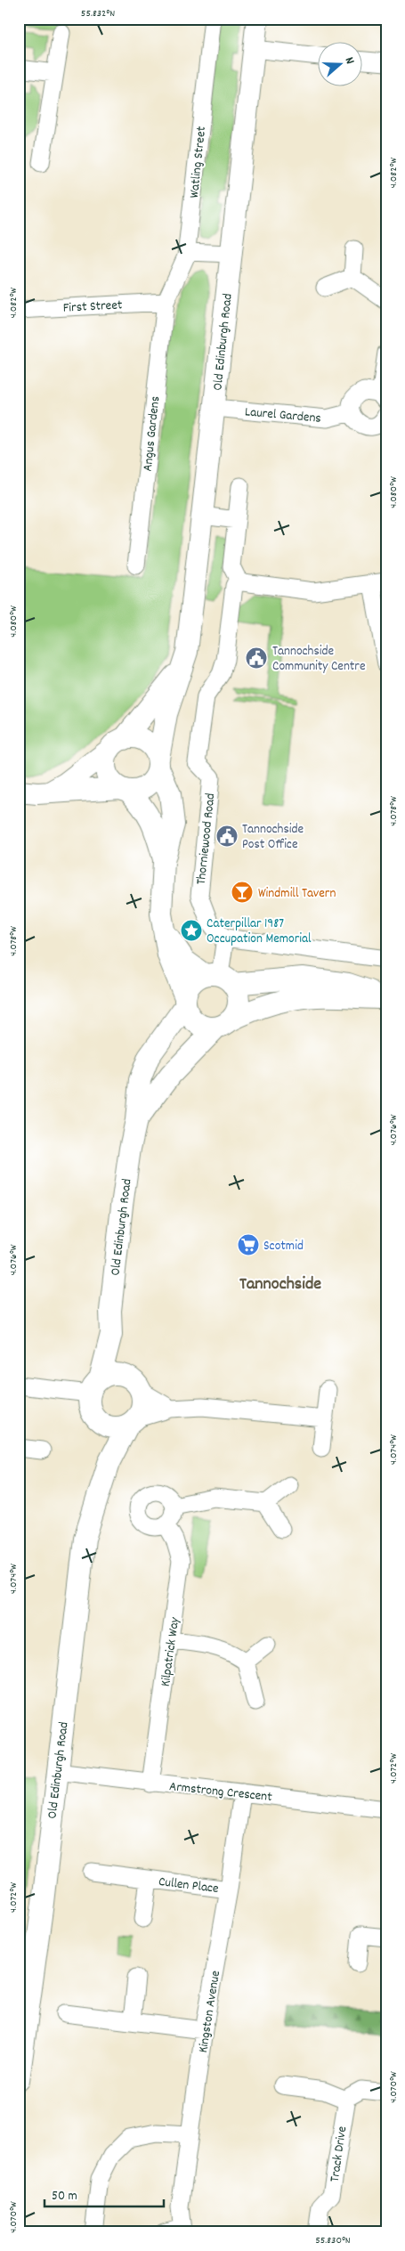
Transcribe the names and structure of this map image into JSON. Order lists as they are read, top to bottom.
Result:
{
  "streets": {
    "main road": ["Old Edinburgh Road"],
    "street": [
      "Watling Street",
      "First Street",
      "Laurel Gardens",
      "Angus Gardens",
      "Thorniewood Road",
      "Kilpatrick Way",
      "Armstrong Crescent",
      "Cullen Place",
      "Kingston Avenue",
      "Track Drive"
    ]
  },
  "crossings": [
    ["Watling Street", "First Street"],
    ["Watling Street", "Angus Gardens"],
    ["First Street", "Angus Gardens"],
    ["Old Edinburgh Road", "Laurel Gardens"],
    ["Old Edinburgh Road", "Armstrong Crescent"],
    ["Kilpatrick Way", "Armstrong Crescent"],
    ["Armstrong Crescent", "Kingston Avenue"],
    ["Cullen Place", "Kingston Avenue"]
  ],
  "districts": ["Tannochside"],
  "places": {
    "public building": ["Tannochside Community Centre", "Tannochside Post Office"],
    "bar": ["Windmill Tavern"],
    "place": ["Caterpillar 1987 Occupation Memorial"],
    "supermarket": ["Scotmid"]
  },
  "scale_bar": "50 m",
  "north": "right",
  "coordinates": [
    "55.832°N",
    "4.082°W",
    "4.080°W",
    "4.078°W",
    "4.076°W",
    "4.074°W",
    "4.072°W",
    "4.070°W",
    "55.830°N"
  ]
}
